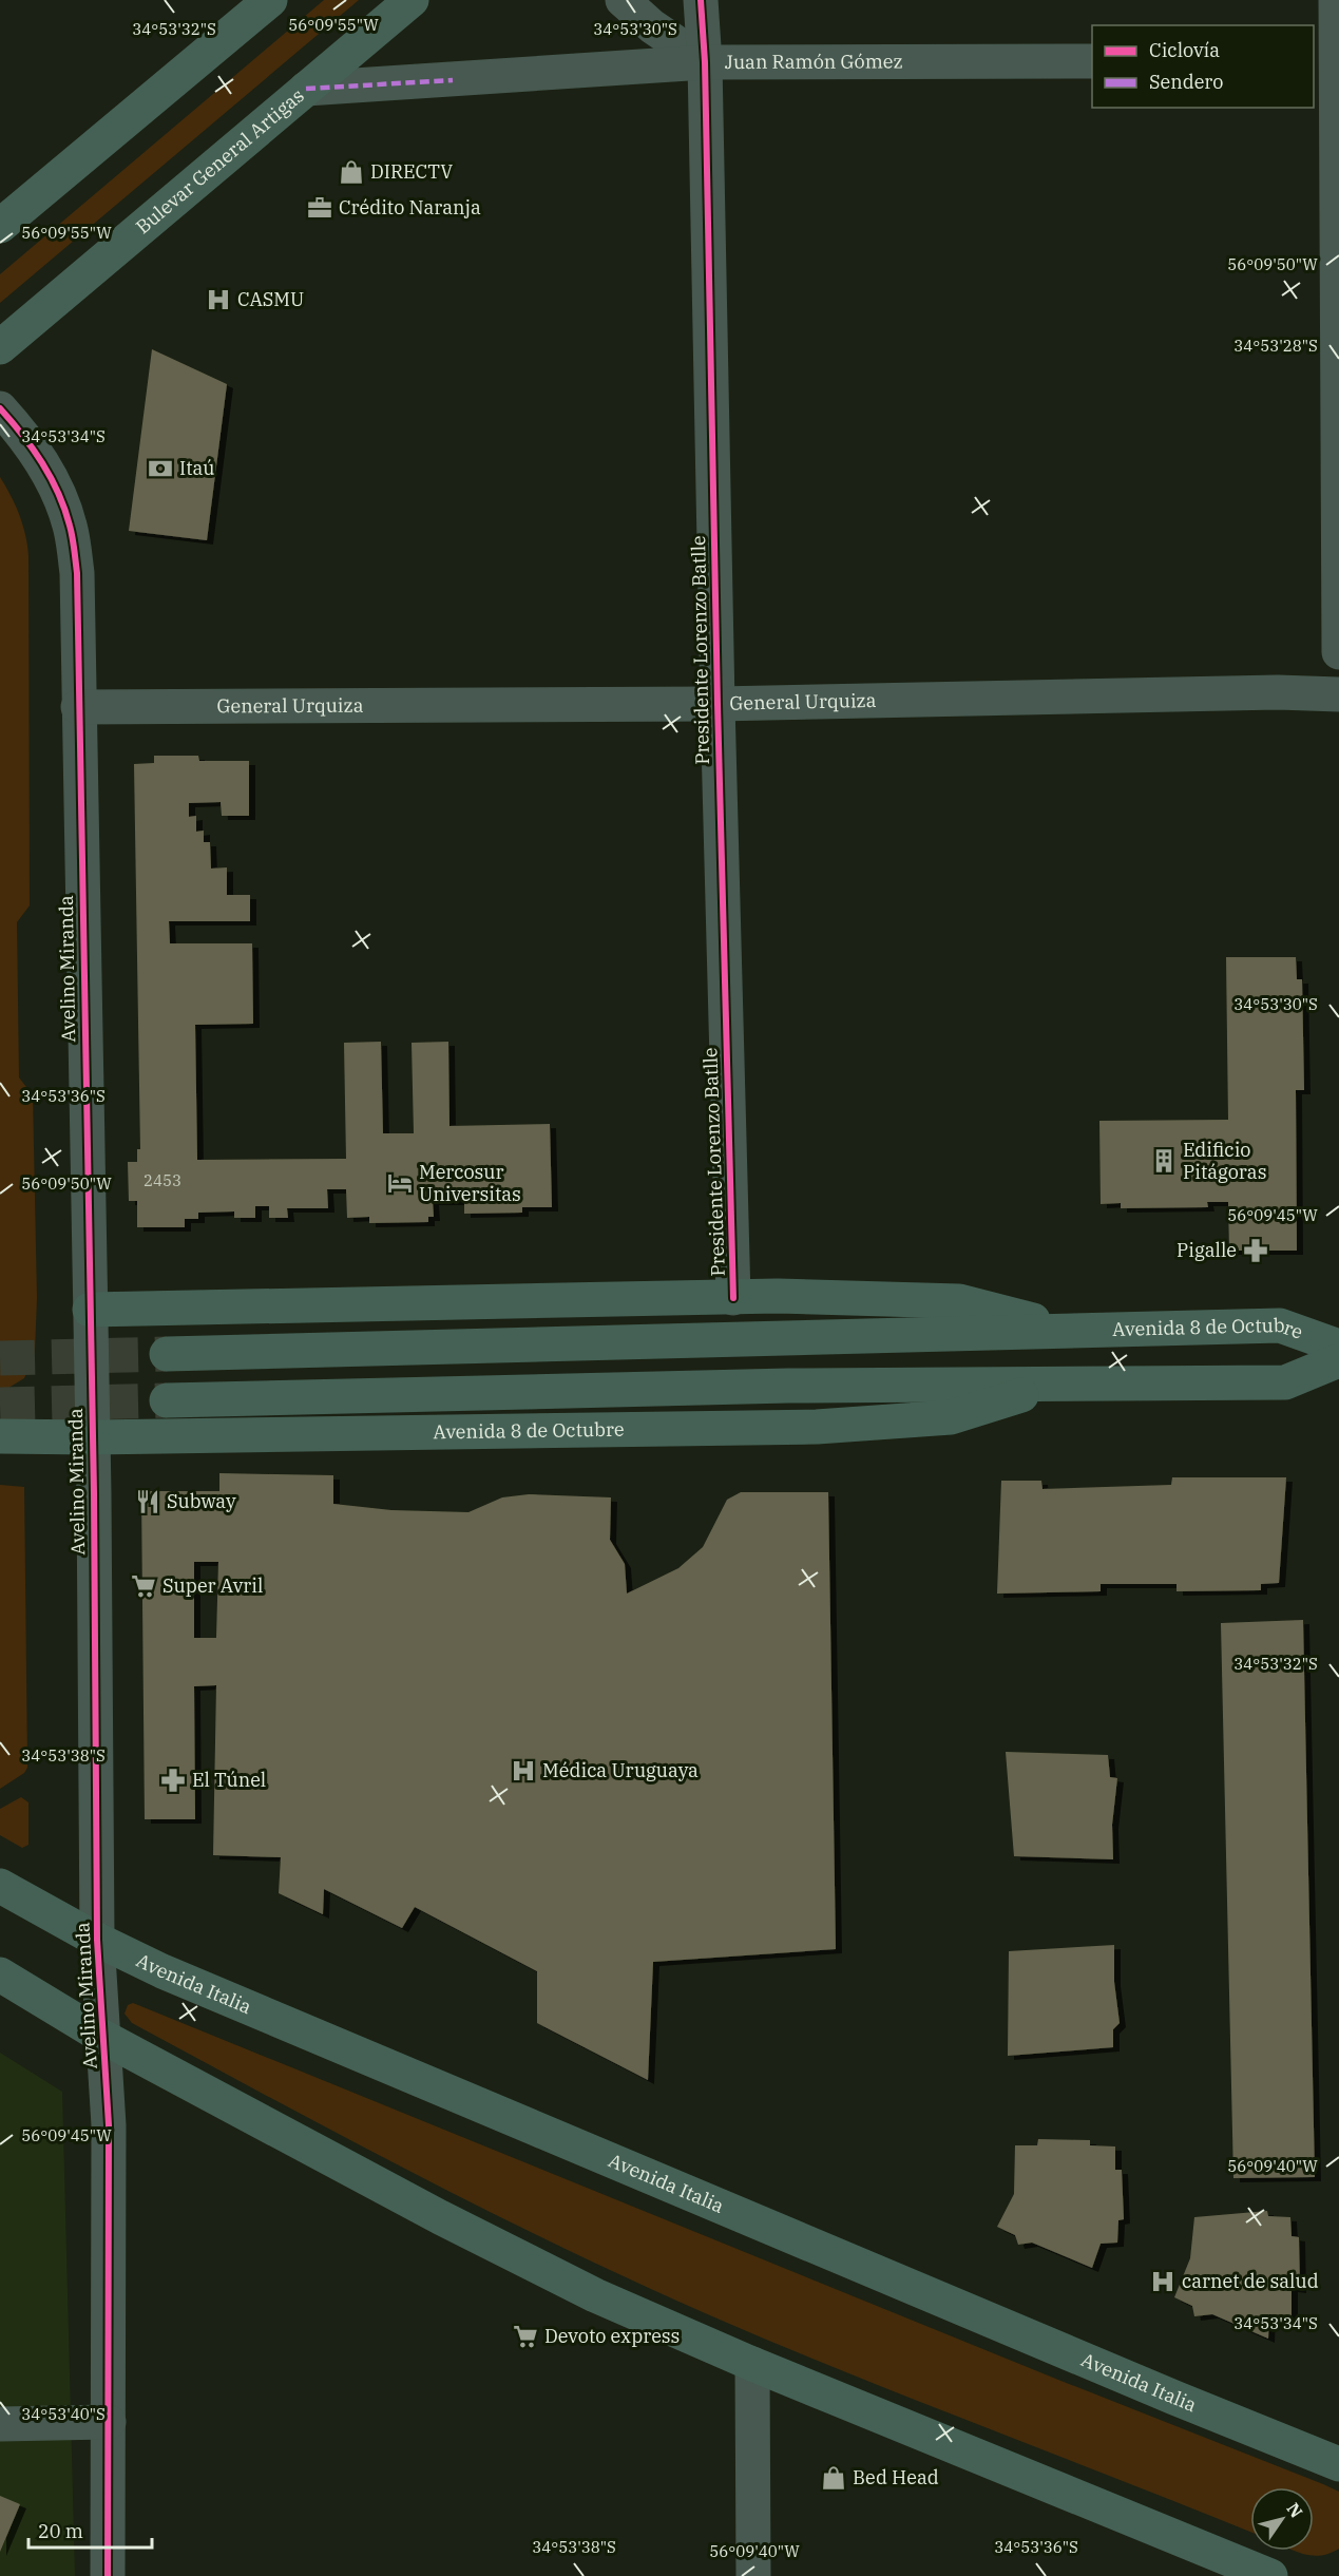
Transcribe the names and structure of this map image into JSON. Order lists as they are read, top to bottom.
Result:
{
  "streets": {
    "main road": ["Bulevar General Artigas", "Avenida 8 de Octubre", "Avenida Italia"],
    "street": [
      "Juan Ramón Gómez",
      "Presidente Lorenzo Batlle",
      "General Urquiza",
      "Avelino Miranda"
    ]
  },
  "crossings": [
    ["Juan Ramón Gómez", "Bulevar General Artigas"],
    ["Juan Ramón Gómez", "Presidente Lorenzo Batlle"],
    ["Presidente Lorenzo Batlle", "General Urquiza"],
    ["Presidente Lorenzo Batlle", "Avenida 8 de Octubre"],
    ["General Urquiza", "Avelino Miranda"],
    ["Avelino Miranda", "Avenida 8 de Octubre"],
    ["Avelino Miranda", "Avenida Italia"]
  ],
  "places": {
    "shop": ["DIRECTV", "Bed Head"],
    "office": ["Crédito Naranja"],
    "hospital": ["CASMU", "Médica Uruguaya", "carnet de salud"],
    "bank": ["Itaú"],
    "building": ["Edificio Pitágoras"],
    "hotel": ["Mercosur Universitas"],
    "pharmacy": ["Pigalle", "El Túnel"],
    "restaurant": ["Subway"],
    "supermarket": ["Super Avril", "Devoto express"]
  },
  "house_numbers": ["2453"],
  "legend": ["Ciclovía", "Sendero"],
  "scale_bar": "20 m",
  "north": "top right",
  "coordinates": [
    "56°09'55\"W",
    "34°53'32\"S",
    "34°53'30\"S",
    "56°09'50\"W",
    "34°53'28\"S",
    "34°53'34\"S",
    "34°53'36\"S",
    "56°09'45\"W",
    "34°53'38\"S",
    "56°09'40\"W",
    "34°53'40\"S"
  ]
}
